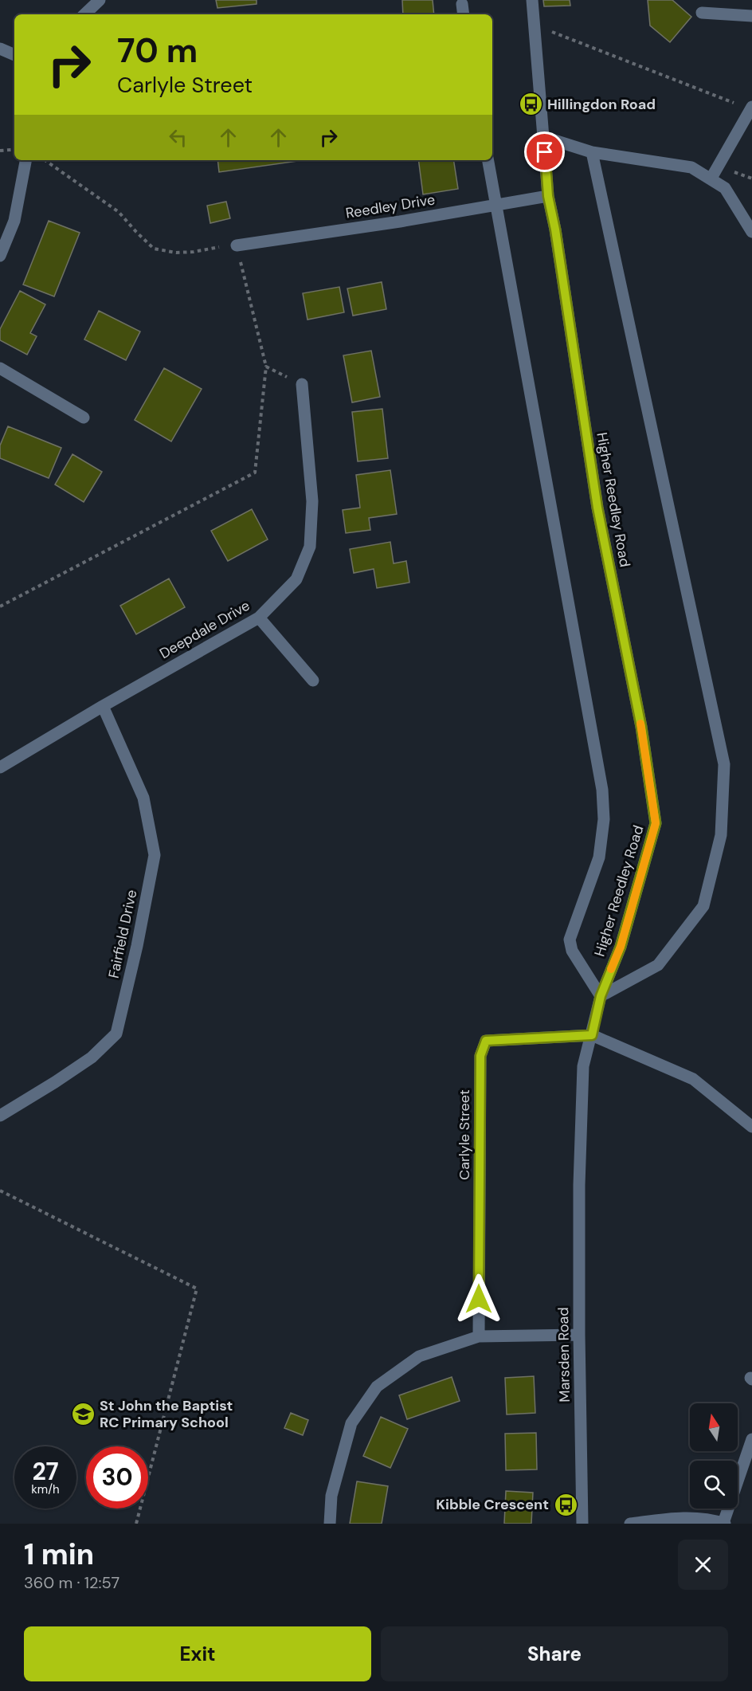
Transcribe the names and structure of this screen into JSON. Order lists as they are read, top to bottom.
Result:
{
  "streets": {
    "street": [
      "Reedley Drive",
      "Higher Reedley Road",
      "Deepdale Drive",
      "Fairfield Drive",
      "Carlyle Street",
      "Marsden Road"
    ]
  },
  "crossings": [
    ["Reedley Drive", "Higher Reedley Road"],
    ["Higher Reedley Road", "Carlyle Street"],
    ["Higher Reedley Road", "Marsden Road"],
    ["Deepdale Drive", "Fairfield Drive"]
  ],
  "places": {
    "bus stop": ["Hillingdon Road", "Kibble Crescent"],
    "school or university": ["St John the Baptist RC Primary School"]
  },
  "north": "top",
  "page": {
    "turn": ["70 m", "Carlyle Street"],
    "speed": "27 km/h",
    "limit": "30",
    "heading": ["1 min", "360 m · 12:57"],
    "buttons": ["Exit", "Share"]
  }
}
